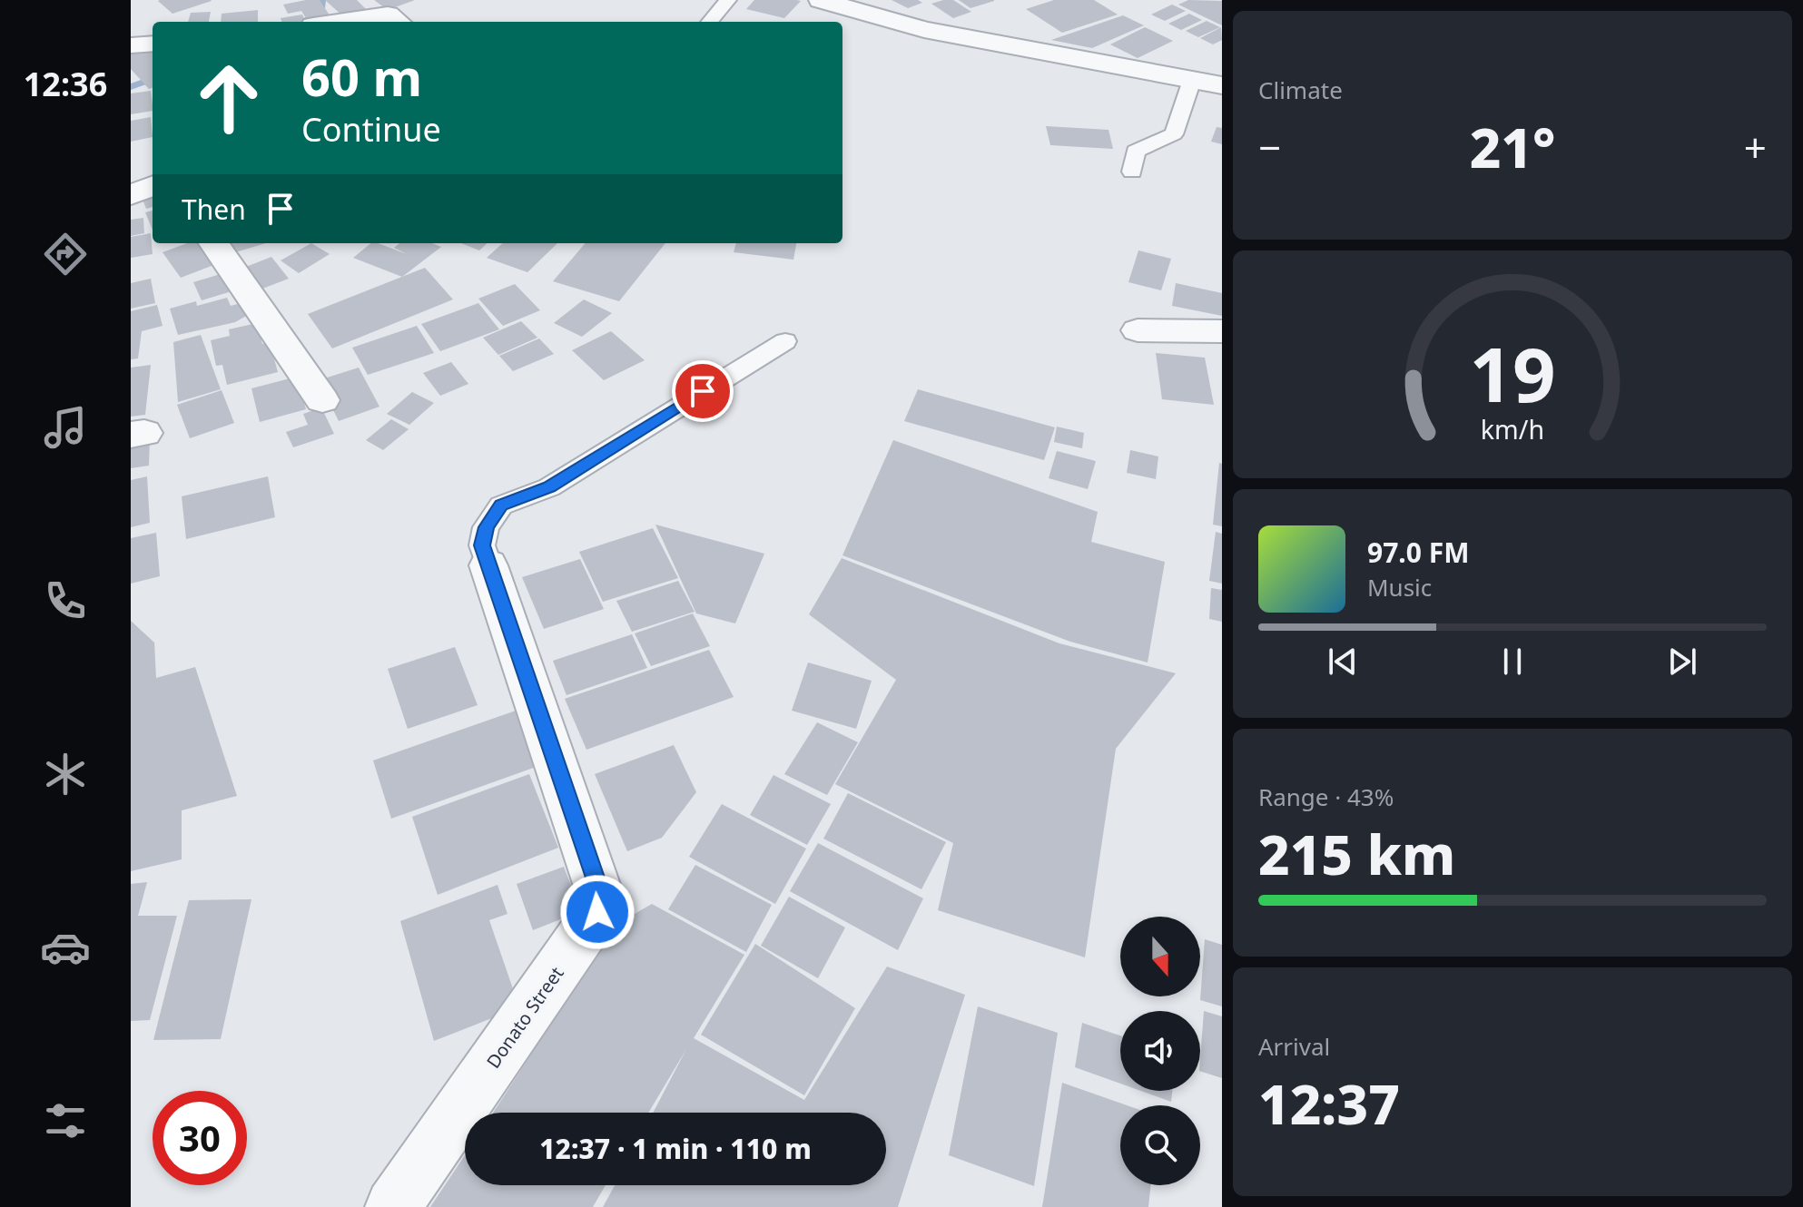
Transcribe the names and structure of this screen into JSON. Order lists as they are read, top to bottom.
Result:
{
  "streets": {
    "street": ["Donato Street"]
  },
  "north": "bottom",
  "page": {
    "tabs": "12:36",
    "tile": [
      "Climate",
      ["Range · 43%", "215 km"],
      ["Arrival", "12:37"]
    ],
    "turn": ["60 m", "Continue"],
    "heat": ["−", "21°", "+"],
    "then": "Then",
    "song": ["97.0 FM", "Music"],
    "limit": "30",
    "trip": "12:37 · 1 min · 110 m",
    "gauge": ["19", "km/h"]
  }
}
